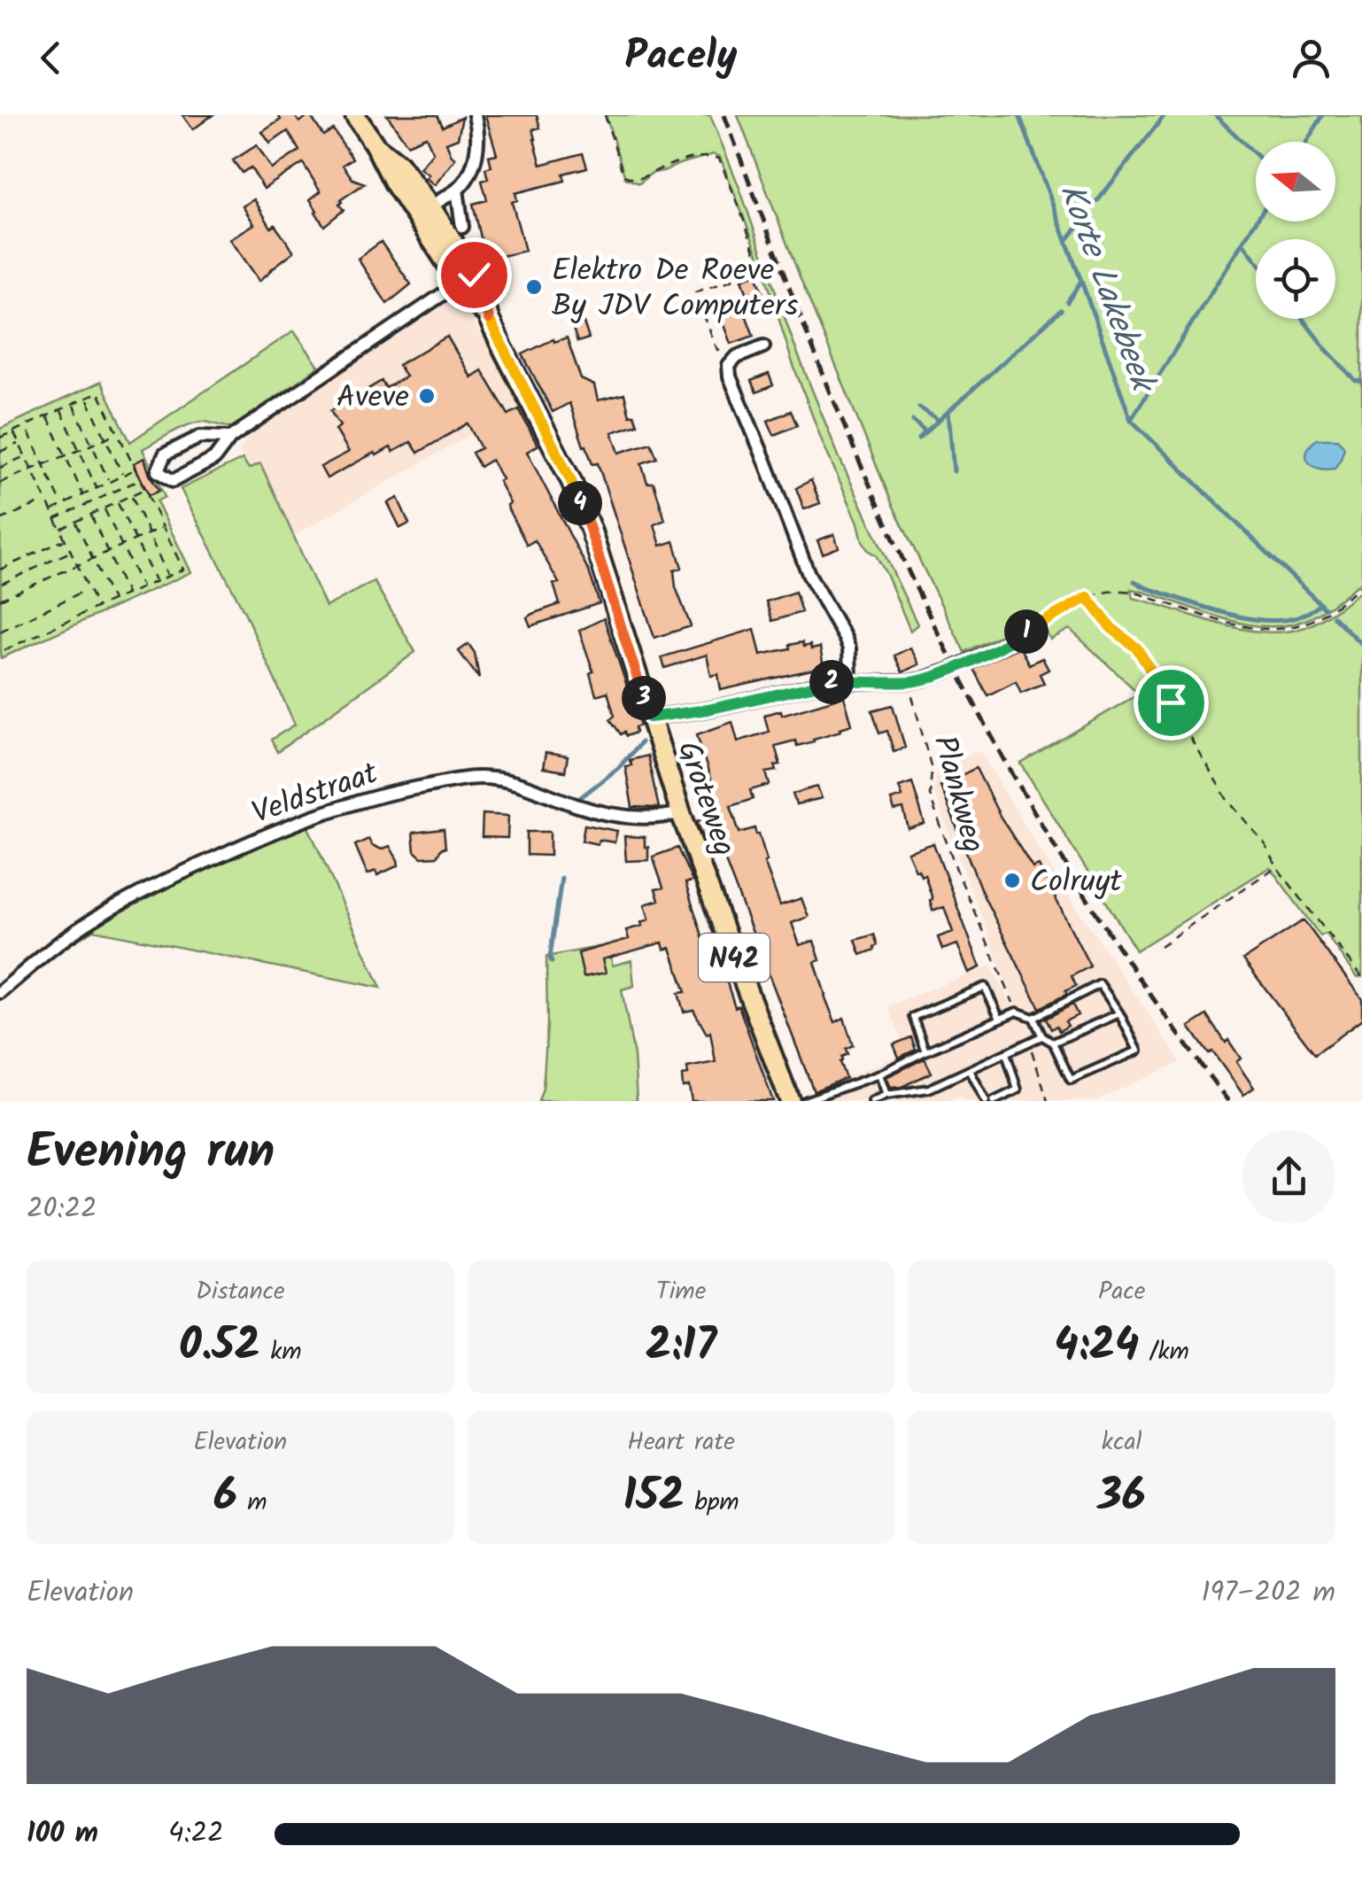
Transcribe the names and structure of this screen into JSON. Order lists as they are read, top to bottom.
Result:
{
  "streets": {
    "main road": ["Groteweg", "N42"],
    "street": ["Veldstraat"],
    "path": ["Plankweg"]
  },
  "crossings": [
    ["Veldstraat", "Groteweg"]
  ],
  "water": ["Korte Lakebeek"],
  "places": ["Elektro De Roeve By JDV Computers", "Aveve", "Colruyt"],
  "north": "left",
  "page": {
    "header": "Pacely",
    "pins": [
      "4",
      "1",
      "2",
      "3"
    ],
    "heading": ["Evening run", "20:22"],
    "stats": [
      ["Distance", "0.52 km"],
      ["Time", "2:17"],
      ["Pace", "4:24 /km"],
      ["Elevation", "6 m"],
      ["Heart rate", "152 bpm"],
      ["kcal", "36"]
    ],
    "chart": ["Elevation", "197–202 m"],
    "list": [
      {
        "name": "100 m",
        "note": "4:22"
      }
    ]
  }
}
